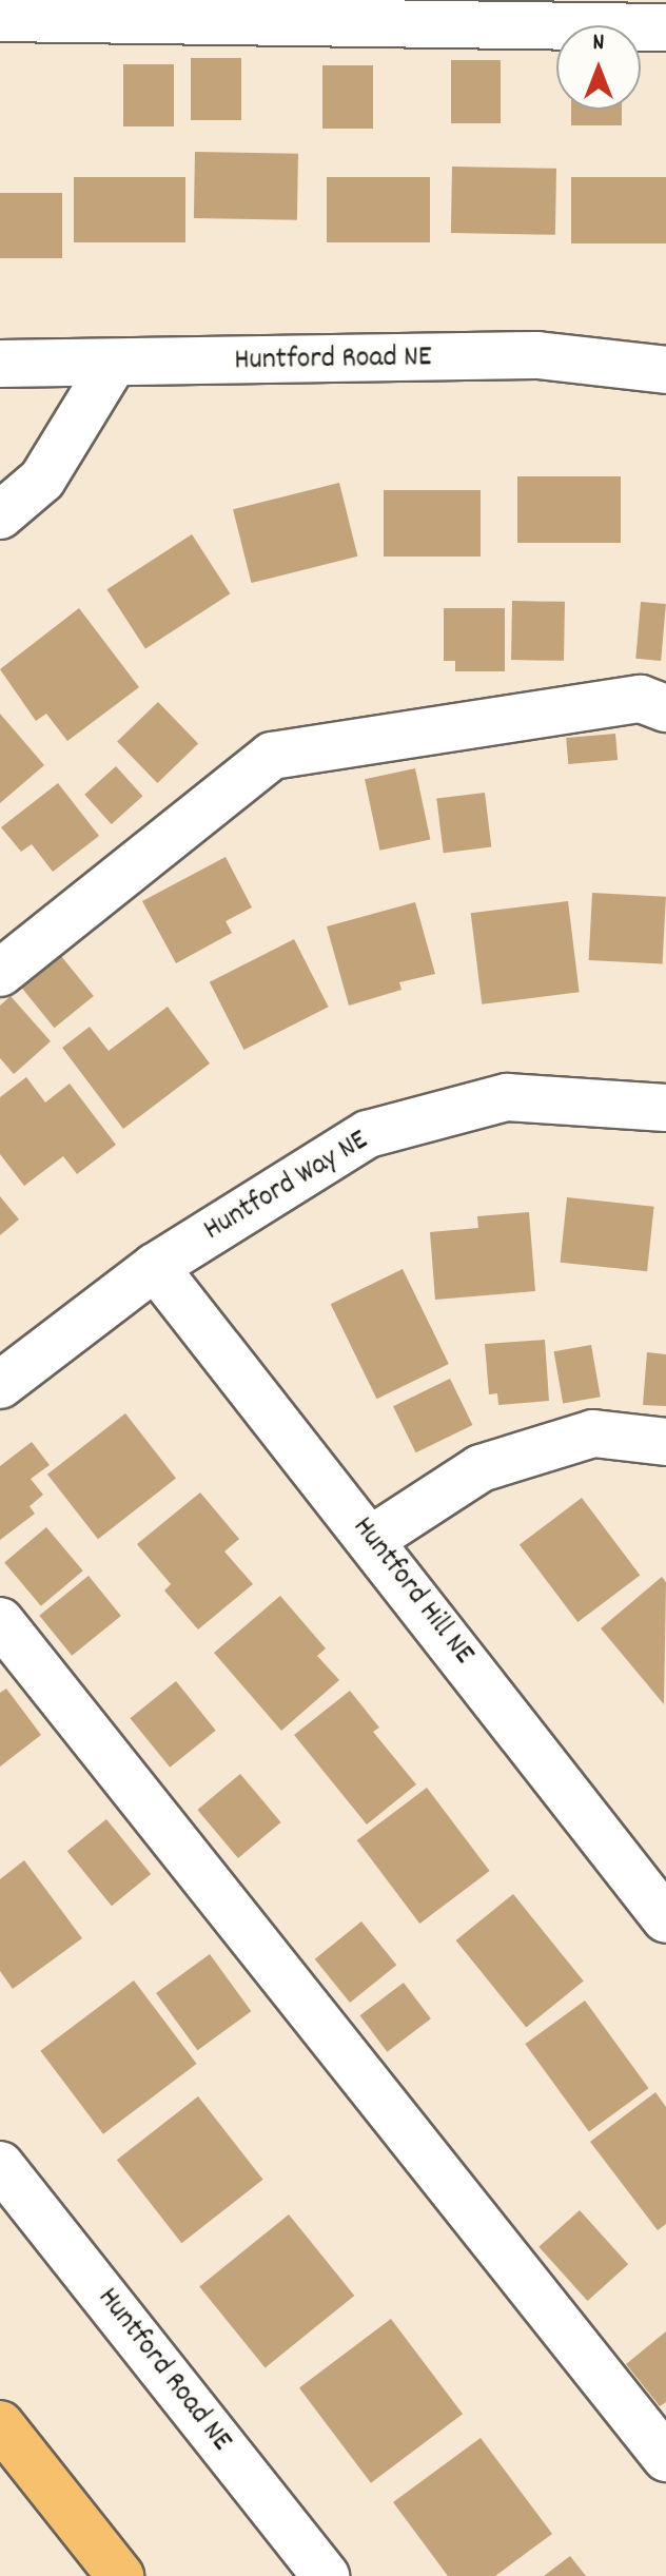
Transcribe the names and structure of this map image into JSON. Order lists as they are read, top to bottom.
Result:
{
  "streets": {
    "street": ["Huntford Road NE", "Huntford Way NE", "Huntford Hill NE"]
  },
  "crossings": [
    ["Huntford Way NE", "Huntford Hill NE"]
  ],
  "north": "top"
}
